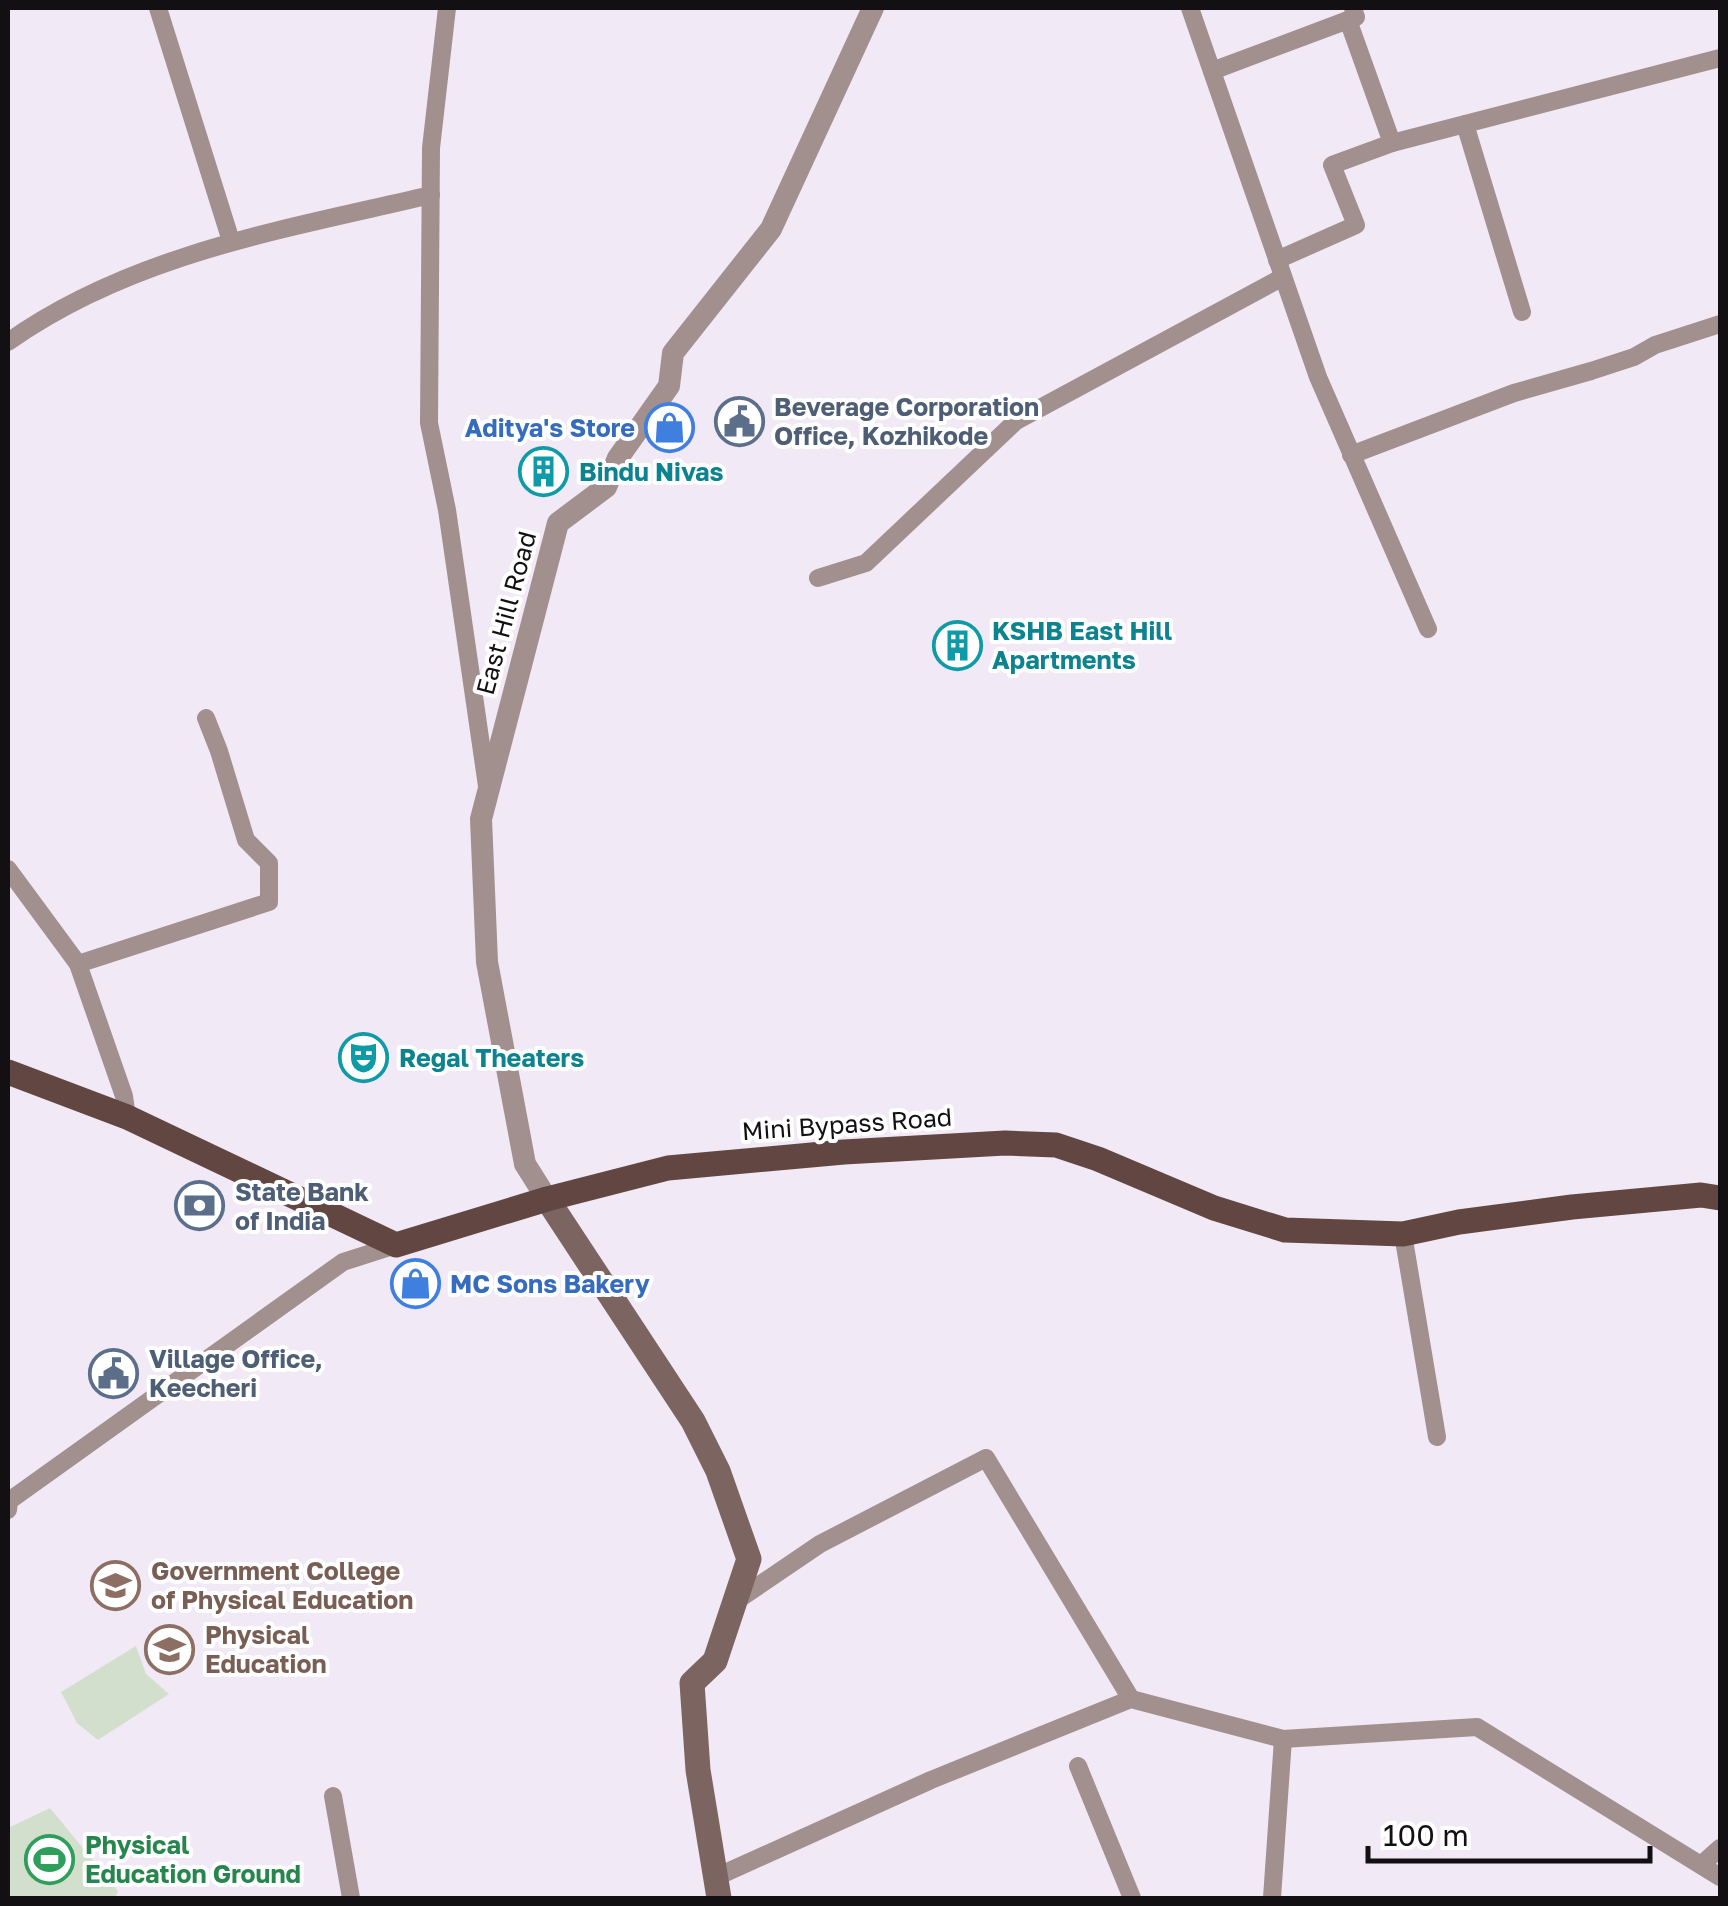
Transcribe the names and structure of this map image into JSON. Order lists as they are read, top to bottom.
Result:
{
  "streets": {
    "main road": ["Mini Bypass Road"],
    "street": ["East Hill Road"]
  },
  "crossings": [
    ["East Hill Road", "Mini Bypass Road"]
  ],
  "places": {
    "public building": ["Beverage Corporation Office, Kozhikode", "Village Office, Keecheri"],
    "shop": ["Aditya's Store", "MC Sons Bakery"],
    "building": ["Bindu Nivas", "KSHB East Hill Apartments"],
    "theatre": ["Regal Theaters"],
    "bank": ["State Bank of India"],
    "school or university": ["Government College of Physical Education", "Physical Education"],
    "sports": ["Physical Education Ground"]
  },
  "scale_bar": "100 m"
}
